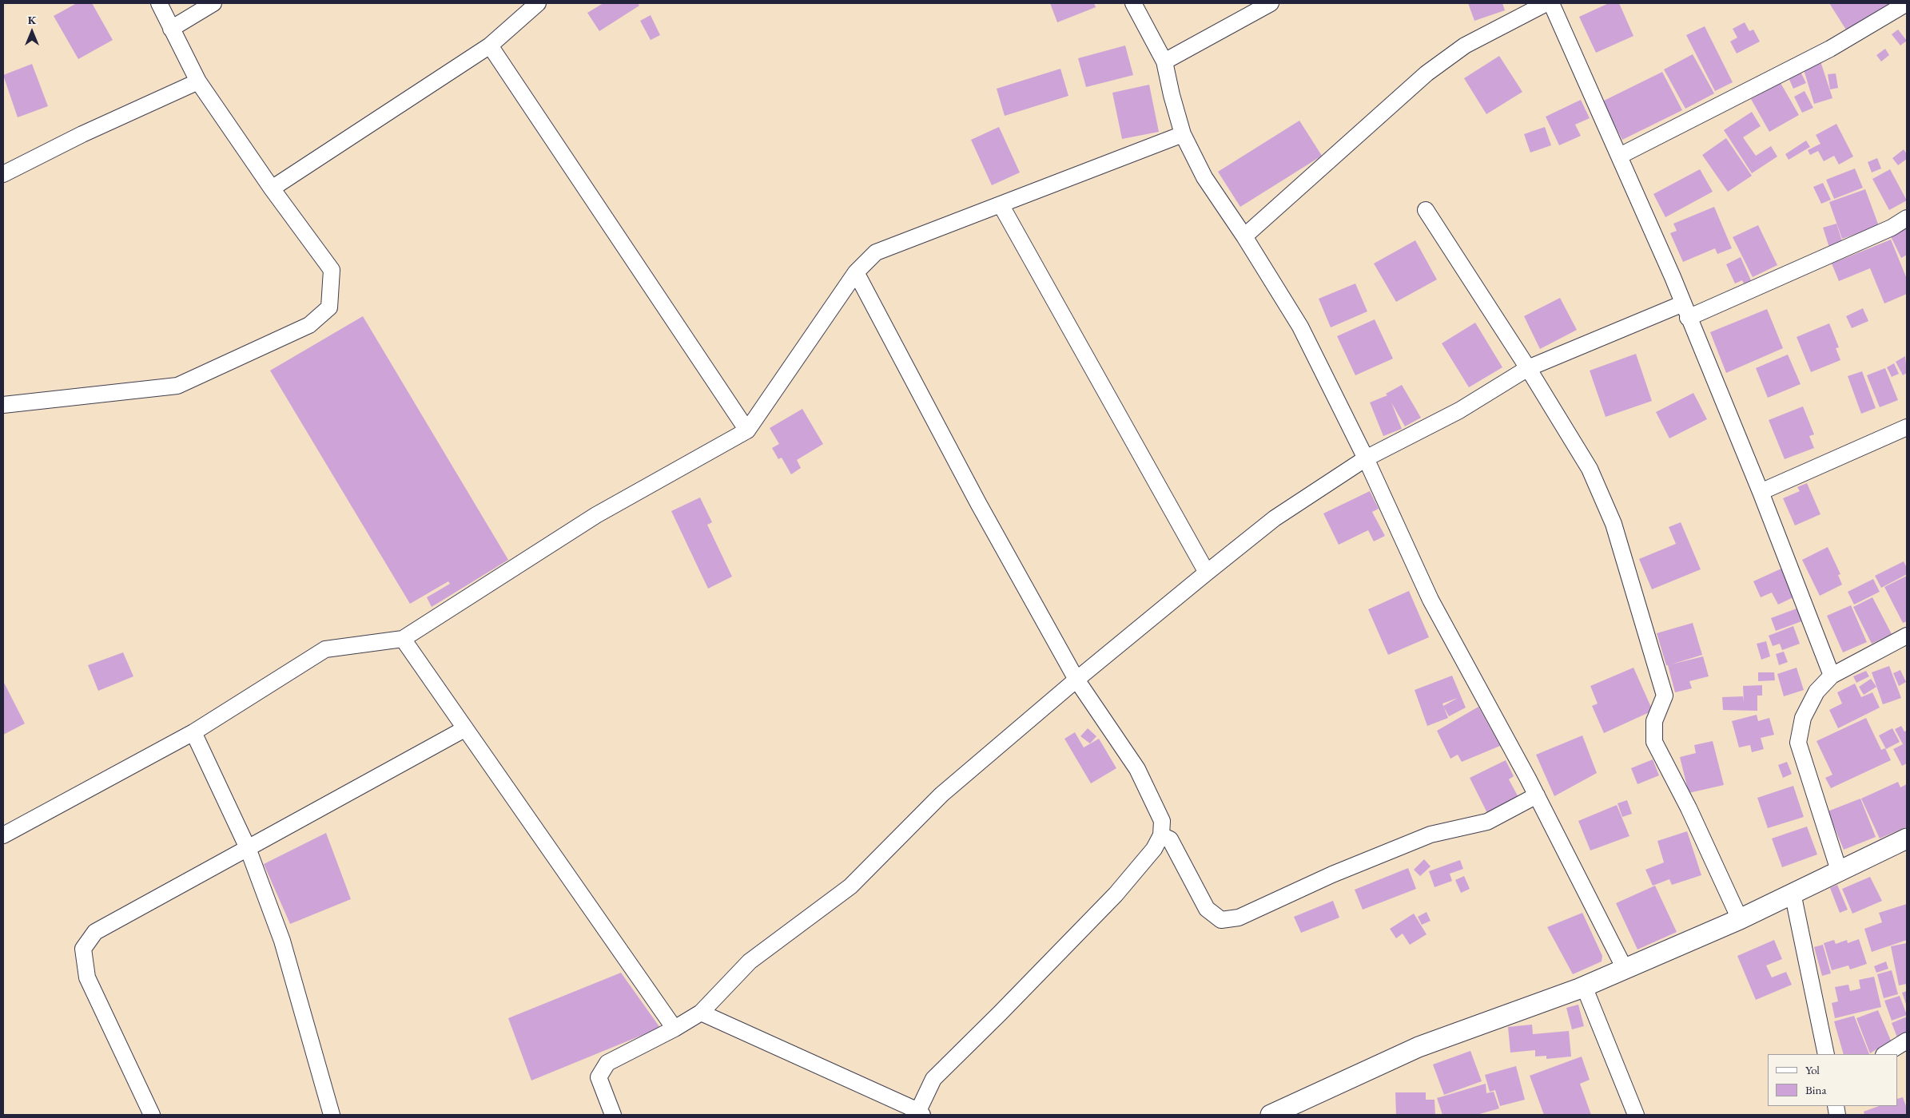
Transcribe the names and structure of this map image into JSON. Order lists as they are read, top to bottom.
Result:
{
  "legend": ["Yol", "Bina"],
  "north": "top"
}
